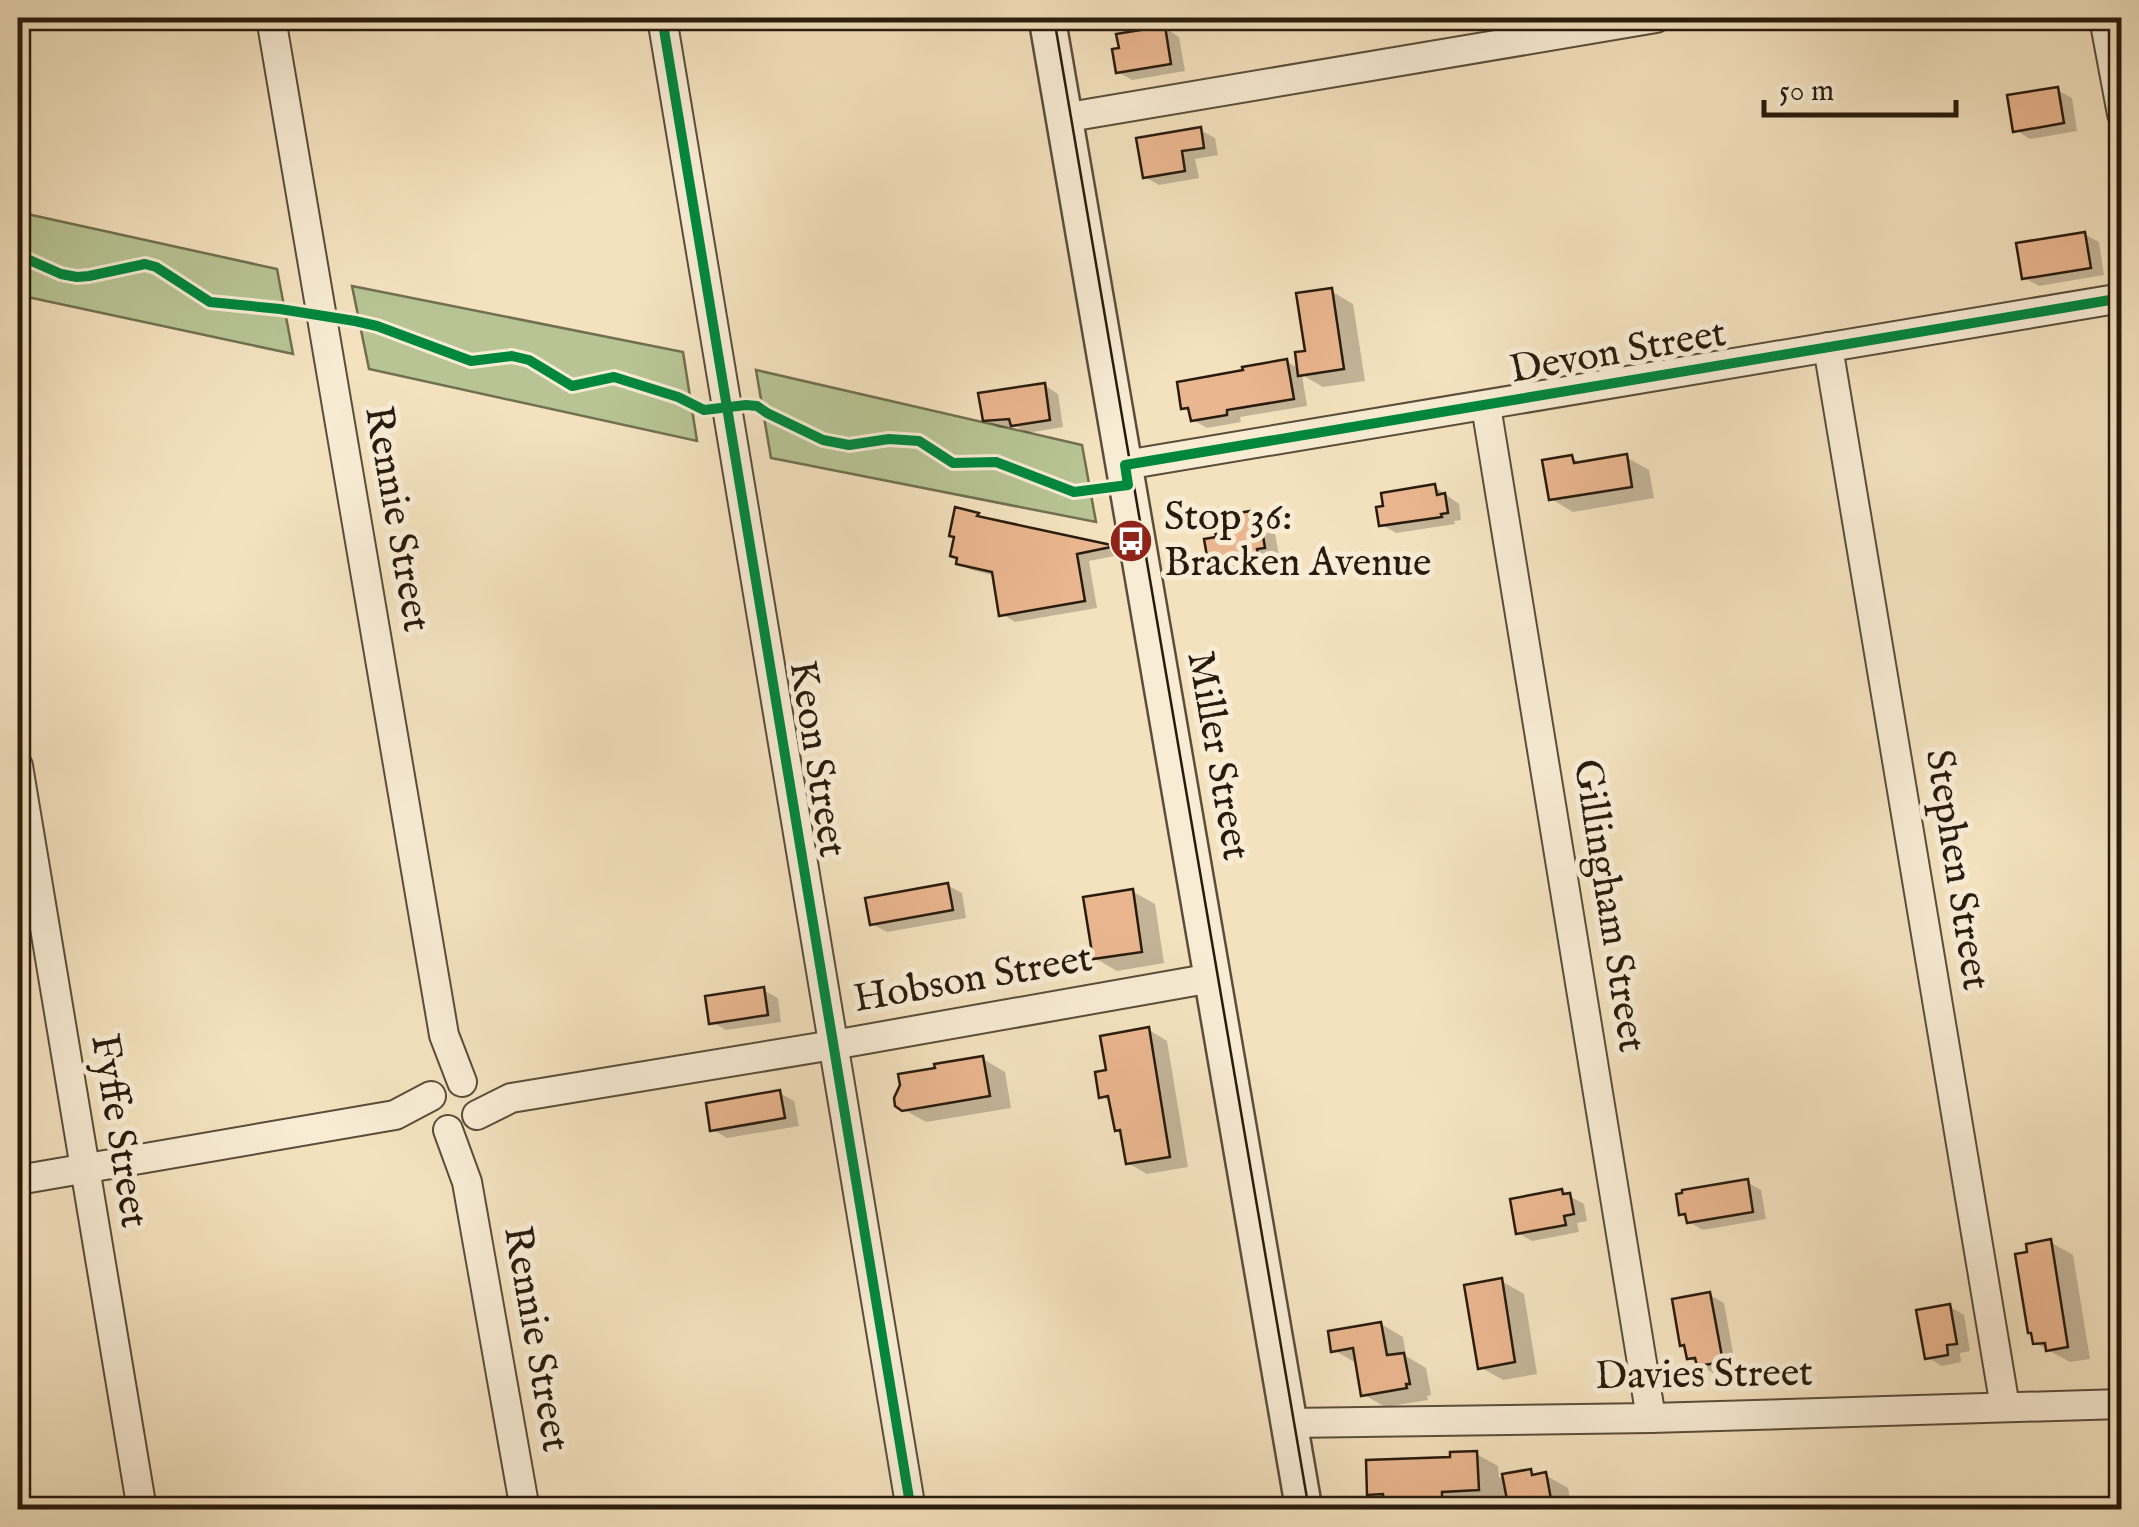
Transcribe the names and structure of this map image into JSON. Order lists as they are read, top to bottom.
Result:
{
  "streets": {
    "street": [
      "Devon Street",
      "Rennie Street",
      "Miller Street",
      "Keon Street",
      "Stephen Street",
      "Gillingham Street",
      "Hobson Street",
      "Fyffe Street",
      "Davies Street"
    ]
  },
  "crossings": [
    ["Devon Street", "Miller Street"],
    ["Devon Street", "Stephen Street"],
    ["Devon Street", "Gillingham Street"],
    ["Rennie Street", "Hobson Street"],
    ["Miller Street", "Hobson Street"],
    ["Miller Street", "Davies Street"],
    ["Keon Street", "Hobson Street"],
    ["Stephen Street", "Davies Street"],
    ["Gillingham Street", "Davies Street"],
    ["Hobson Street", "Fyffe Street"]
  ],
  "places": {
    "bus stop": ["Stop 36: Bracken Avenue"]
  },
  "scale_bar": "50 m"
}
